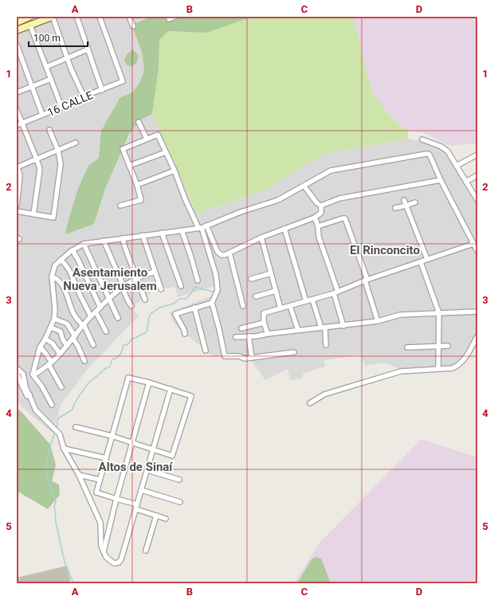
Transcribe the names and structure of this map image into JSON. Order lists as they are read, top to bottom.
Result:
{
  "streets": {
    "street": ["16 CALLE"]
  },
  "districts": ["El Rinconcito", "Asentamiento Nueva Jerusalem", "Altos de Sinaí"],
  "scale_bar": "100 m",
  "grid": {
    "columns": [
      "A",
      "B",
      "C",
      "D"
    ],
    "rows": [
      "1",
      "2",
      "3",
      "4",
      "5"
    ]
  }
}
